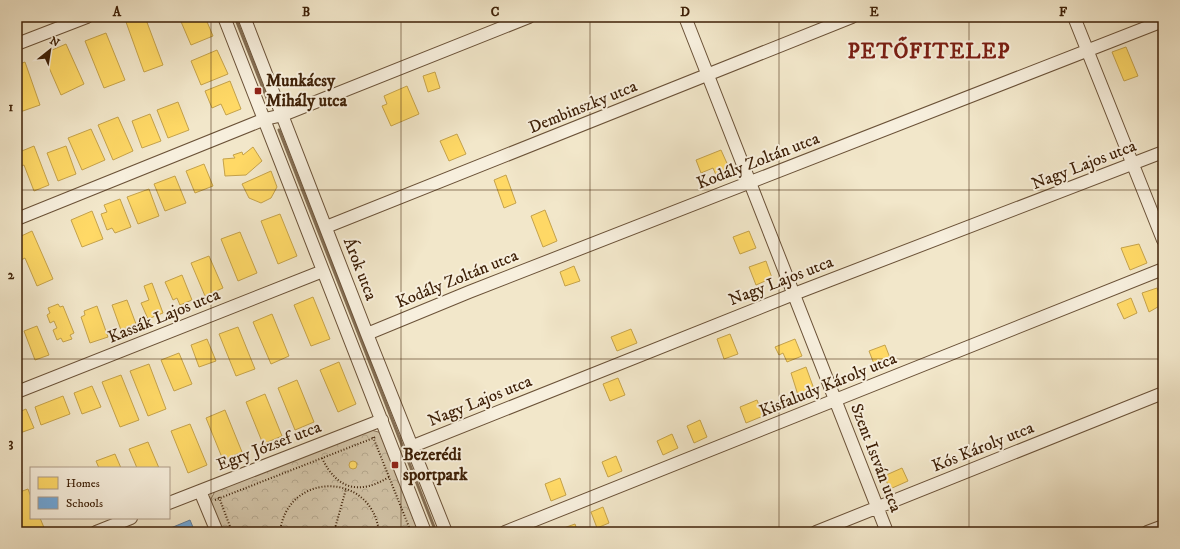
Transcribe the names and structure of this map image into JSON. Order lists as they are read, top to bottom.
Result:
{
  "streets": {
    "street": [
      "Dembinszky utca",
      "Kodály Zoltán utca",
      "Nagy Lajos utca",
      "Árok utca",
      "Kassák Lajos utca",
      "Kisfaludy Károly utca",
      "Egry József utca",
      "Kós Károly utca",
      "Szent István utca"
    ]
  },
  "crossings": [
    ["Dembinszky utca", "Árok utca"],
    ["Dembinszky utca", "Szent István utca"],
    ["Kodály Zoltán utca", "Árok utca"],
    ["Kodály Zoltán utca", "Szent István utca"],
    ["Nagy Lajos utca", "Árok utca"],
    ["Nagy Lajos utca", "Szent István utca"],
    ["Kisfaludy Károly utca", "Szent István utca"],
    ["Kós Károly utca", "Szent István utca"]
  ],
  "districts": ["PETŐFITELEP"],
  "places": {
    "transit": ["Munkácsy Mihály utca", "Bezerédi sportpark"]
  },
  "legend": ["Homes", "Schools"],
  "north": "top right",
  "grid": {
    "columns": [
      "A",
      "B",
      "C",
      "D",
      "E",
      "F"
    ],
    "rows": ["1", "2", "3"]
  }
}
